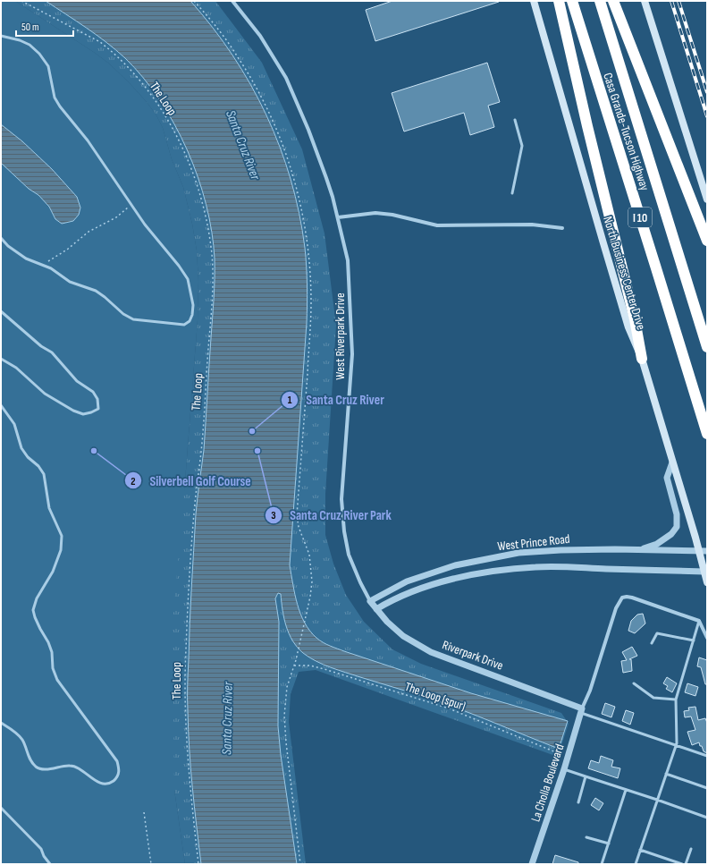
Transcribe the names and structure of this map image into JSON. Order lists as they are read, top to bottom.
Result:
{
  "streets": {
    "highway": ["Casa Grande-Tucson Highway", "I 10"],
    "main road": ["North Business Center Drive"],
    "street": [
      "West Riverpark Drive",
      "West Prince Road",
      "Riverpark Drive",
      "La Cholla Boulevard"
    ],
    "path": ["The Loop", "The Loop (spur)"]
  },
  "crossings": [
    ["North Business Center Drive", "West Prince Road"],
    ["West Riverpark Drive", "West Prince Road"],
    ["West Riverpark Drive", "Riverpark Drive"],
    ["West Prince Road", "Riverpark Drive"],
    ["Riverpark Drive", "La Cholla Boulevard"],
    ["The Loop (spur)", "La Cholla Boulevard"]
  ],
  "water": ["Santa Cruz River"],
  "places": ["Santa Cruz River", "Silverbell Golf Course", "Santa Cruz River Park"],
  "scale_bar": "50 m"
}
